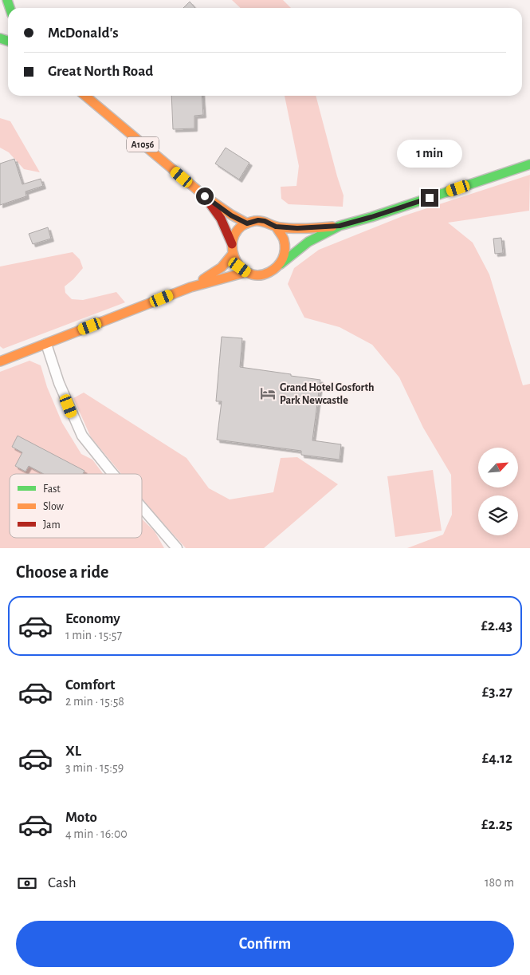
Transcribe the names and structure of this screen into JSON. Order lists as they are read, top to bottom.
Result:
{
  "streets": {
    "main road": ["A1056"]
  },
  "places": {
    "hotel": ["Grand Hotel Gosforth Park Newcastle"]
  },
  "legend": ["Fast", "Slow", "Jam"],
  "north": "top right",
  "page": {
    "banner": ["McDonald's", "Great North Road"],
    "bubble": "1 min",
    "heading": "Choose a ride",
    "list": [
      {
        "name": "Economy",
        "note": "1 min · 15:57",
        "value": "£2.43"
      },
      {
        "name": "Comfort",
        "note": "2 min · 15:58",
        "value": "£3.27"
      },
      {
        "name": "XL",
        "note": "3 min · 15:59",
        "value": "£4.12"
      },
      {
        "name": "Moto",
        "note": "4 min · 16:00",
        "value": "£2.25"
      }
    ],
    "pay": ["Cash", "180 m"],
    "buttons": "Confirm"
  }
}
